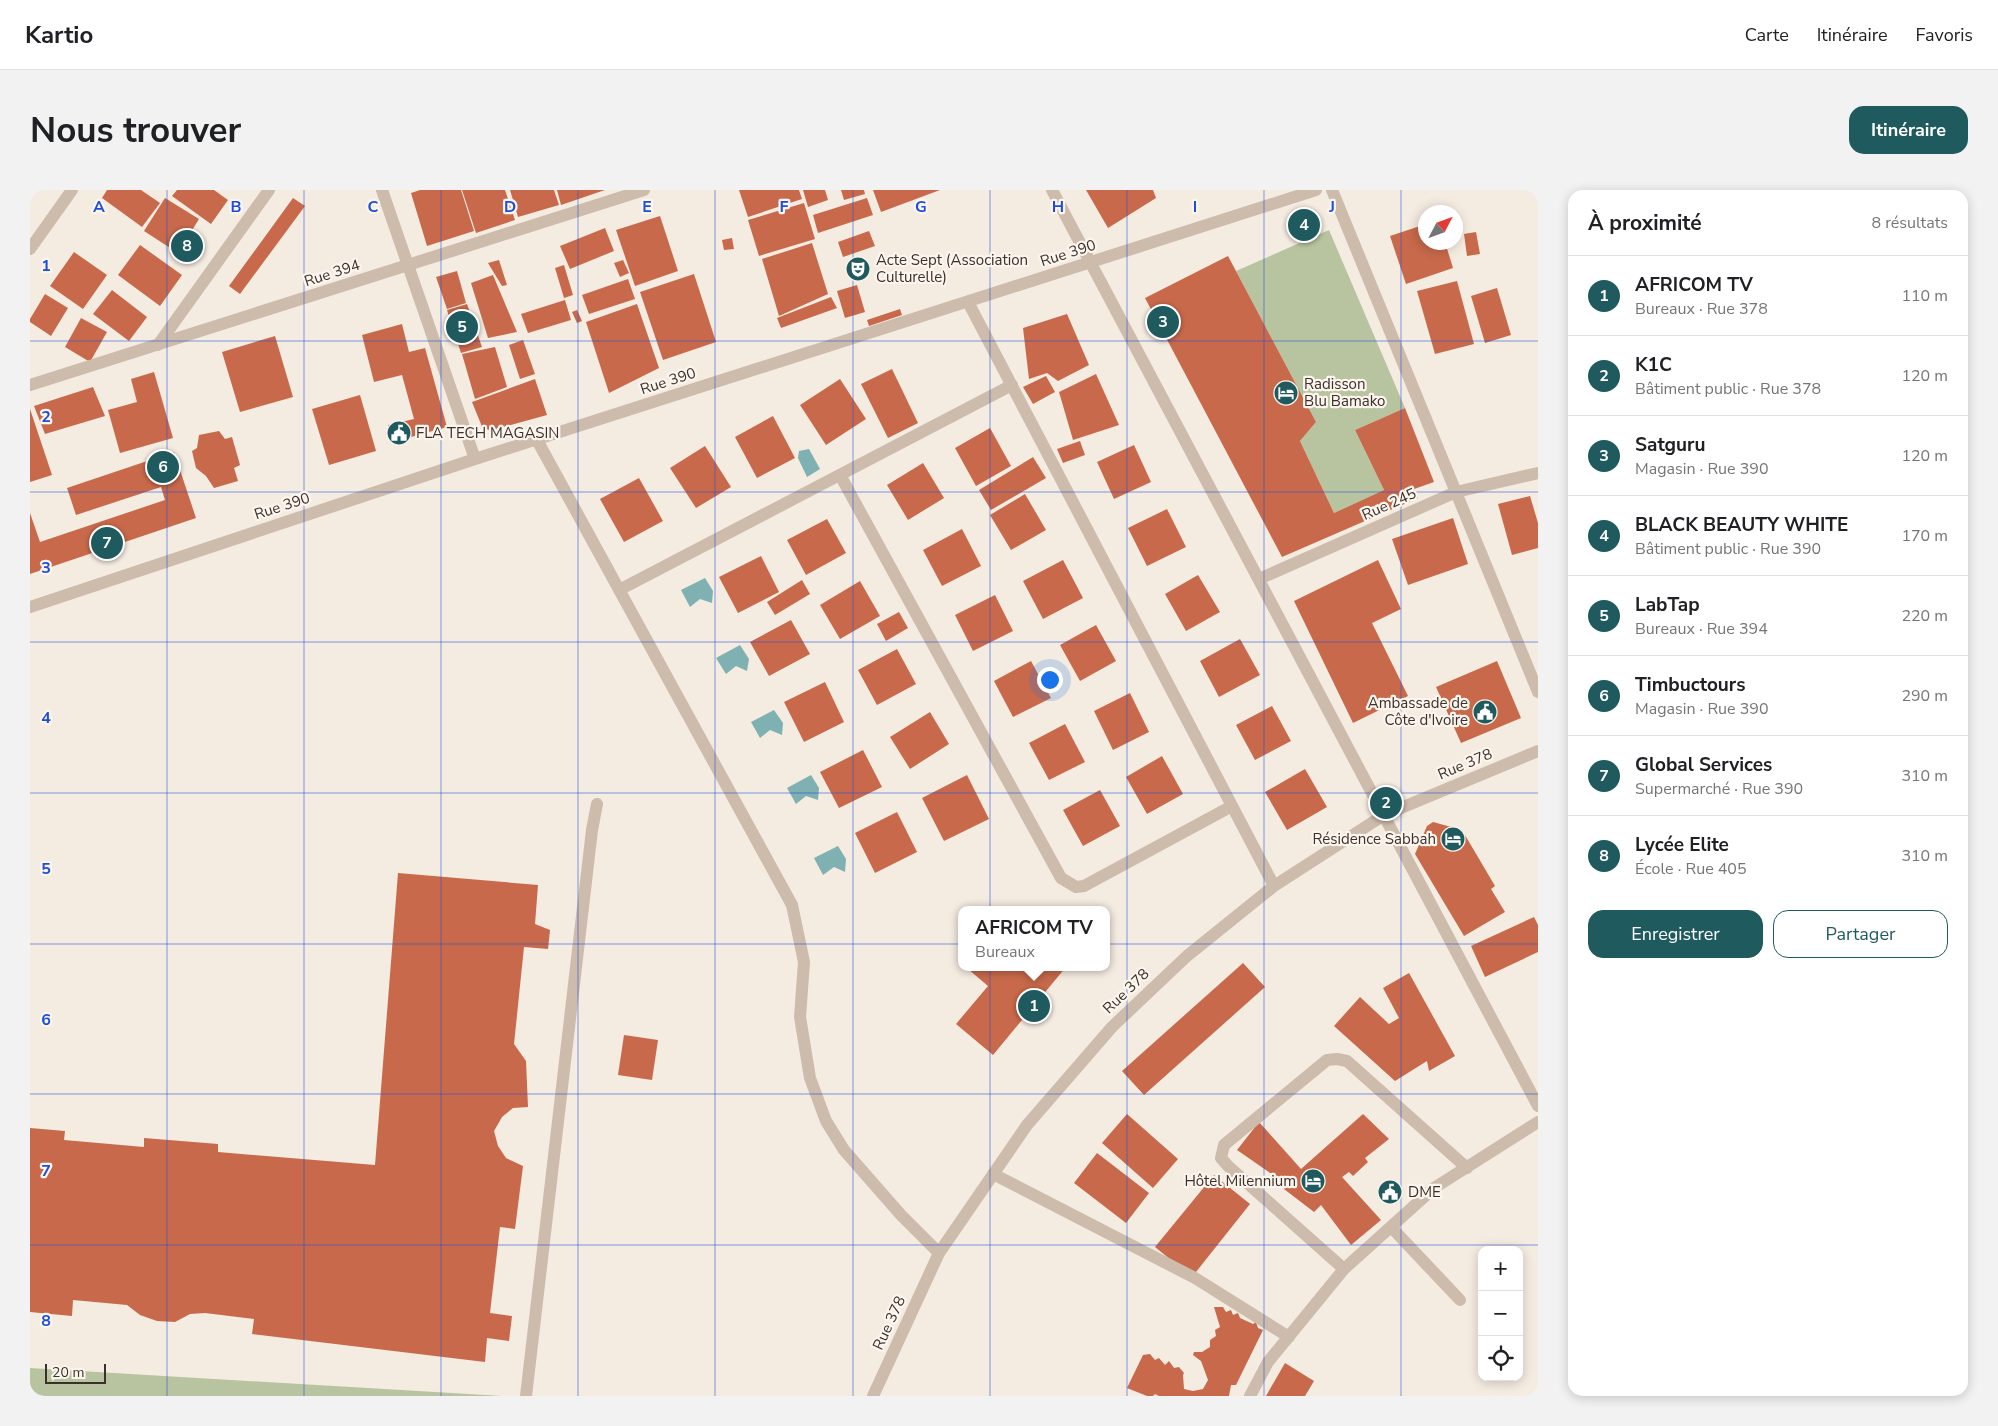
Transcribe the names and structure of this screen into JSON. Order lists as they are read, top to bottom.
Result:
{
  "streets": {
    "street": [
      "Rue 390",
      "Rue 394",
      "Rue 245",
      "Rue 378"
    ]
  },
  "places": {
    "theatre": ["Acte Sept (Association Culturelle)"],
    "hotel": ["Radisson Blu Bamako", "Résidence Sabbah", "Hôtel Milennium"],
    "public building": ["FLA TECH MAGASIN", "Ambassade de Côte d'Ivoire", "DME"]
  },
  "scale_bar": "20 m",
  "north": "top right",
  "page": {
    "header": "Kartio",
    "nav": ["Carte", "Itinéraire", "Favoris"],
    "buttons": [
      "Itinéraire",
      ["Enregistrer", "Partager"]
    ],
    "title": "Nous trouver",
    "heading": ["À proximité", "8 résultats"],
    "pins": [
      "4",
      "8",
      "3",
      "5",
      "6",
      "7",
      "2",
      "1"
    ],
    "list": [
      {
        "mark": "1",
        "name": "AFRICOM TV",
        "note": "Bureaux · Rue 378",
        "value": "110 m"
      },
      {
        "mark": "2",
        "name": "K1C",
        "note": "Bâtiment public · Rue 378",
        "value": "120 m"
      },
      {
        "mark": "3",
        "name": "Satguru",
        "note": "Magasin · Rue 390",
        "value": "120 m"
      },
      {
        "mark": "4",
        "name": "BLACK BEAUTY WHITE",
        "note": "Bâtiment public · Rue 390",
        "value": "170 m"
      },
      {
        "mark": "5",
        "name": "LabTap",
        "note": "Bureaux · Rue 394",
        "value": "220 m"
      },
      {
        "mark": "6",
        "name": "Timbuctours",
        "note": "Magasin · Rue 390",
        "value": "290 m"
      },
      {
        "mark": "7",
        "name": "Global Services",
        "note": "Supermarché · Rue 390",
        "value": "310 m"
      },
      {
        "mark": "8",
        "name": "Lycée Elite",
        "note": "École · Rue 405",
        "value": "310 m"
      }
    ],
    "popup": ["AFRICOM TV", "Bureaux"],
    "map_buttons": ["+", "−"],
    "scale": "20 m"
  },
  "grid": {
    "columns": [
      "A",
      "B",
      "C",
      "D",
      "E",
      "F",
      "G",
      "H",
      "I",
      "J"
    ],
    "rows": [
      "1",
      "2",
      "3",
      "4",
      "5",
      "6",
      "7",
      "8"
    ]
  }
}
